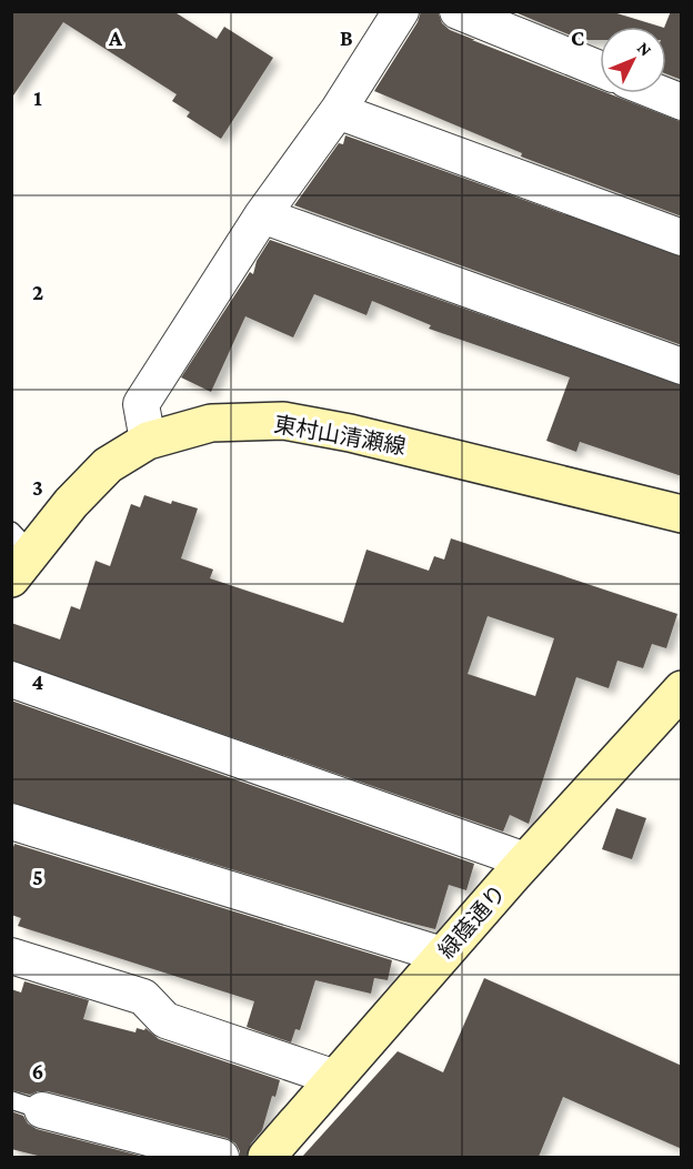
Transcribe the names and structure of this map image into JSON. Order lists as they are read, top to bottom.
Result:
{
  "streets": {
    "main road": ["東村山清瀬線", "緑蔭通り"]
  },
  "north": "top right",
  "grid": {
    "columns": ["A", "B", "C"],
    "rows": [
      "1",
      "2",
      "3",
      "4",
      "5",
      "6"
    ]
  }
}
